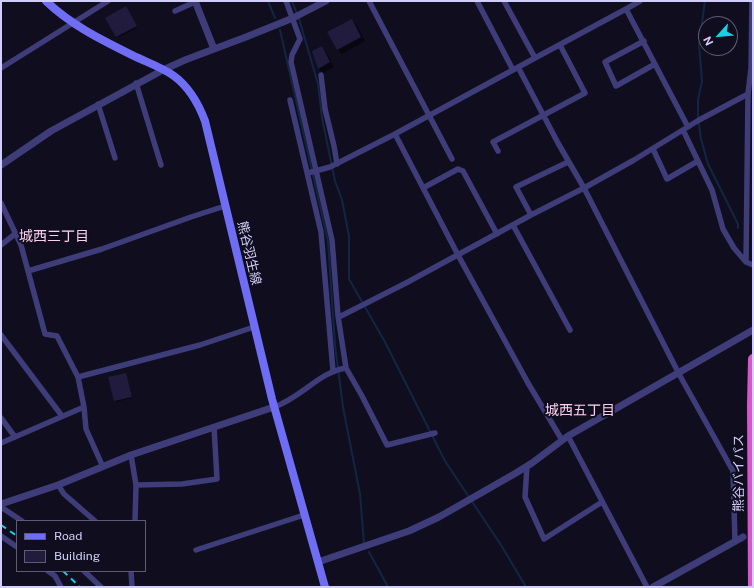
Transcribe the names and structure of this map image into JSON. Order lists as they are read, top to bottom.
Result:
{
  "streets": {
    "highway": ["熊谷バイパス"],
    "main road": ["熊谷羽生線"]
  },
  "districts": ["城西三丁目", "城西五丁目"],
  "legend": ["Road", "Building"],
  "north": "bottom left"
}
